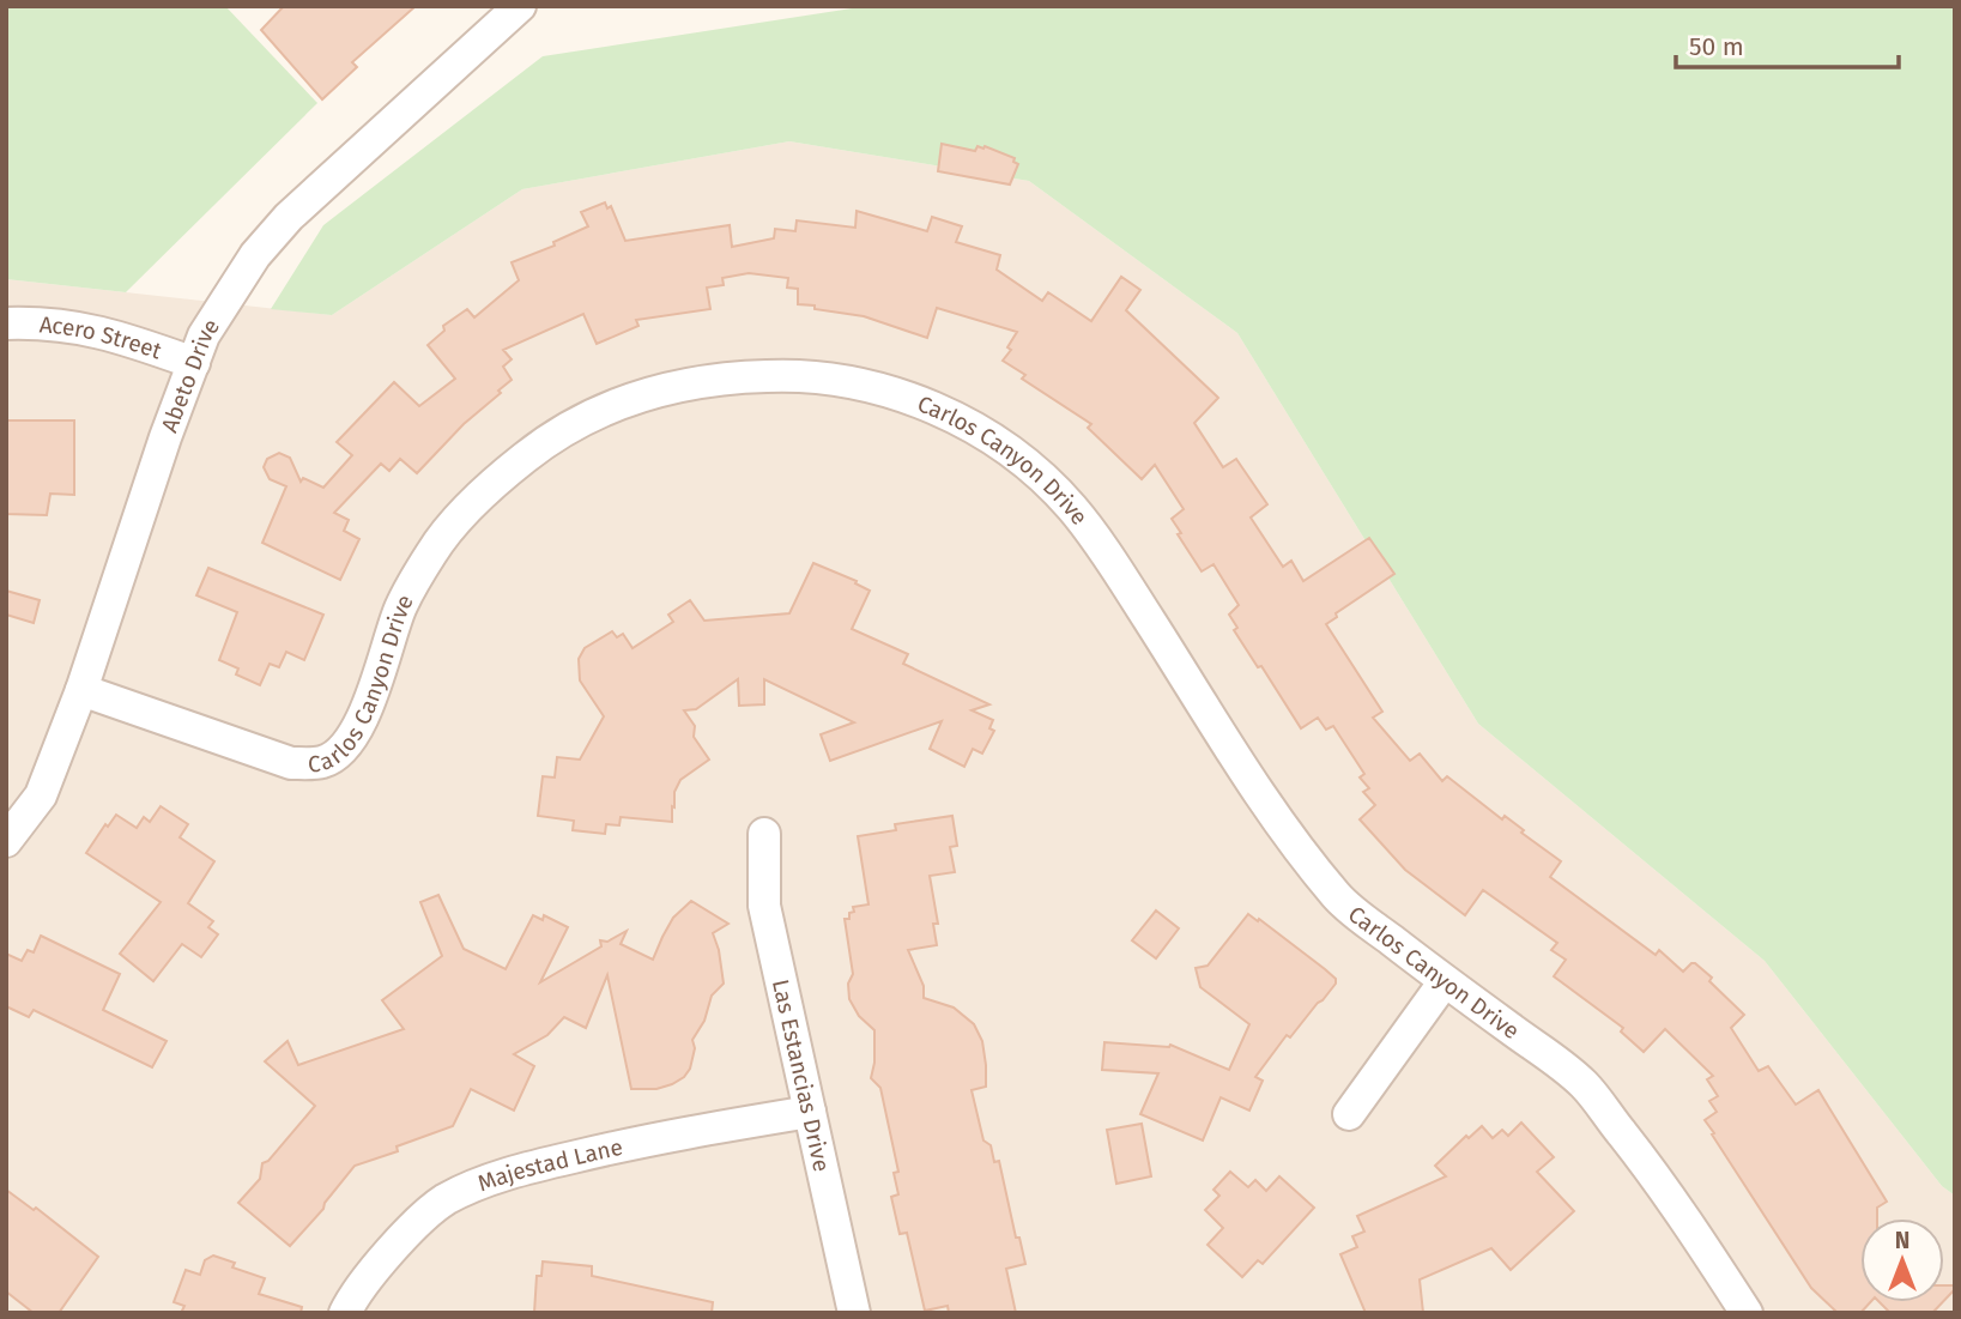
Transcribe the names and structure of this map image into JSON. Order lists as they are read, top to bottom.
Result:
{
  "streets": {
    "street": [
      "Acero Street",
      "Abeto Drive",
      "Carlos Canyon Drive",
      "Las Estancias Drive",
      "Majestad Lane"
    ]
  },
  "crossings": [
    ["Acero Street", "Abeto Drive"],
    ["Abeto Drive", "Carlos Canyon Drive"],
    ["Las Estancias Drive", "Majestad Lane"]
  ],
  "scale_bar": "50 m",
  "north": "top"
}
